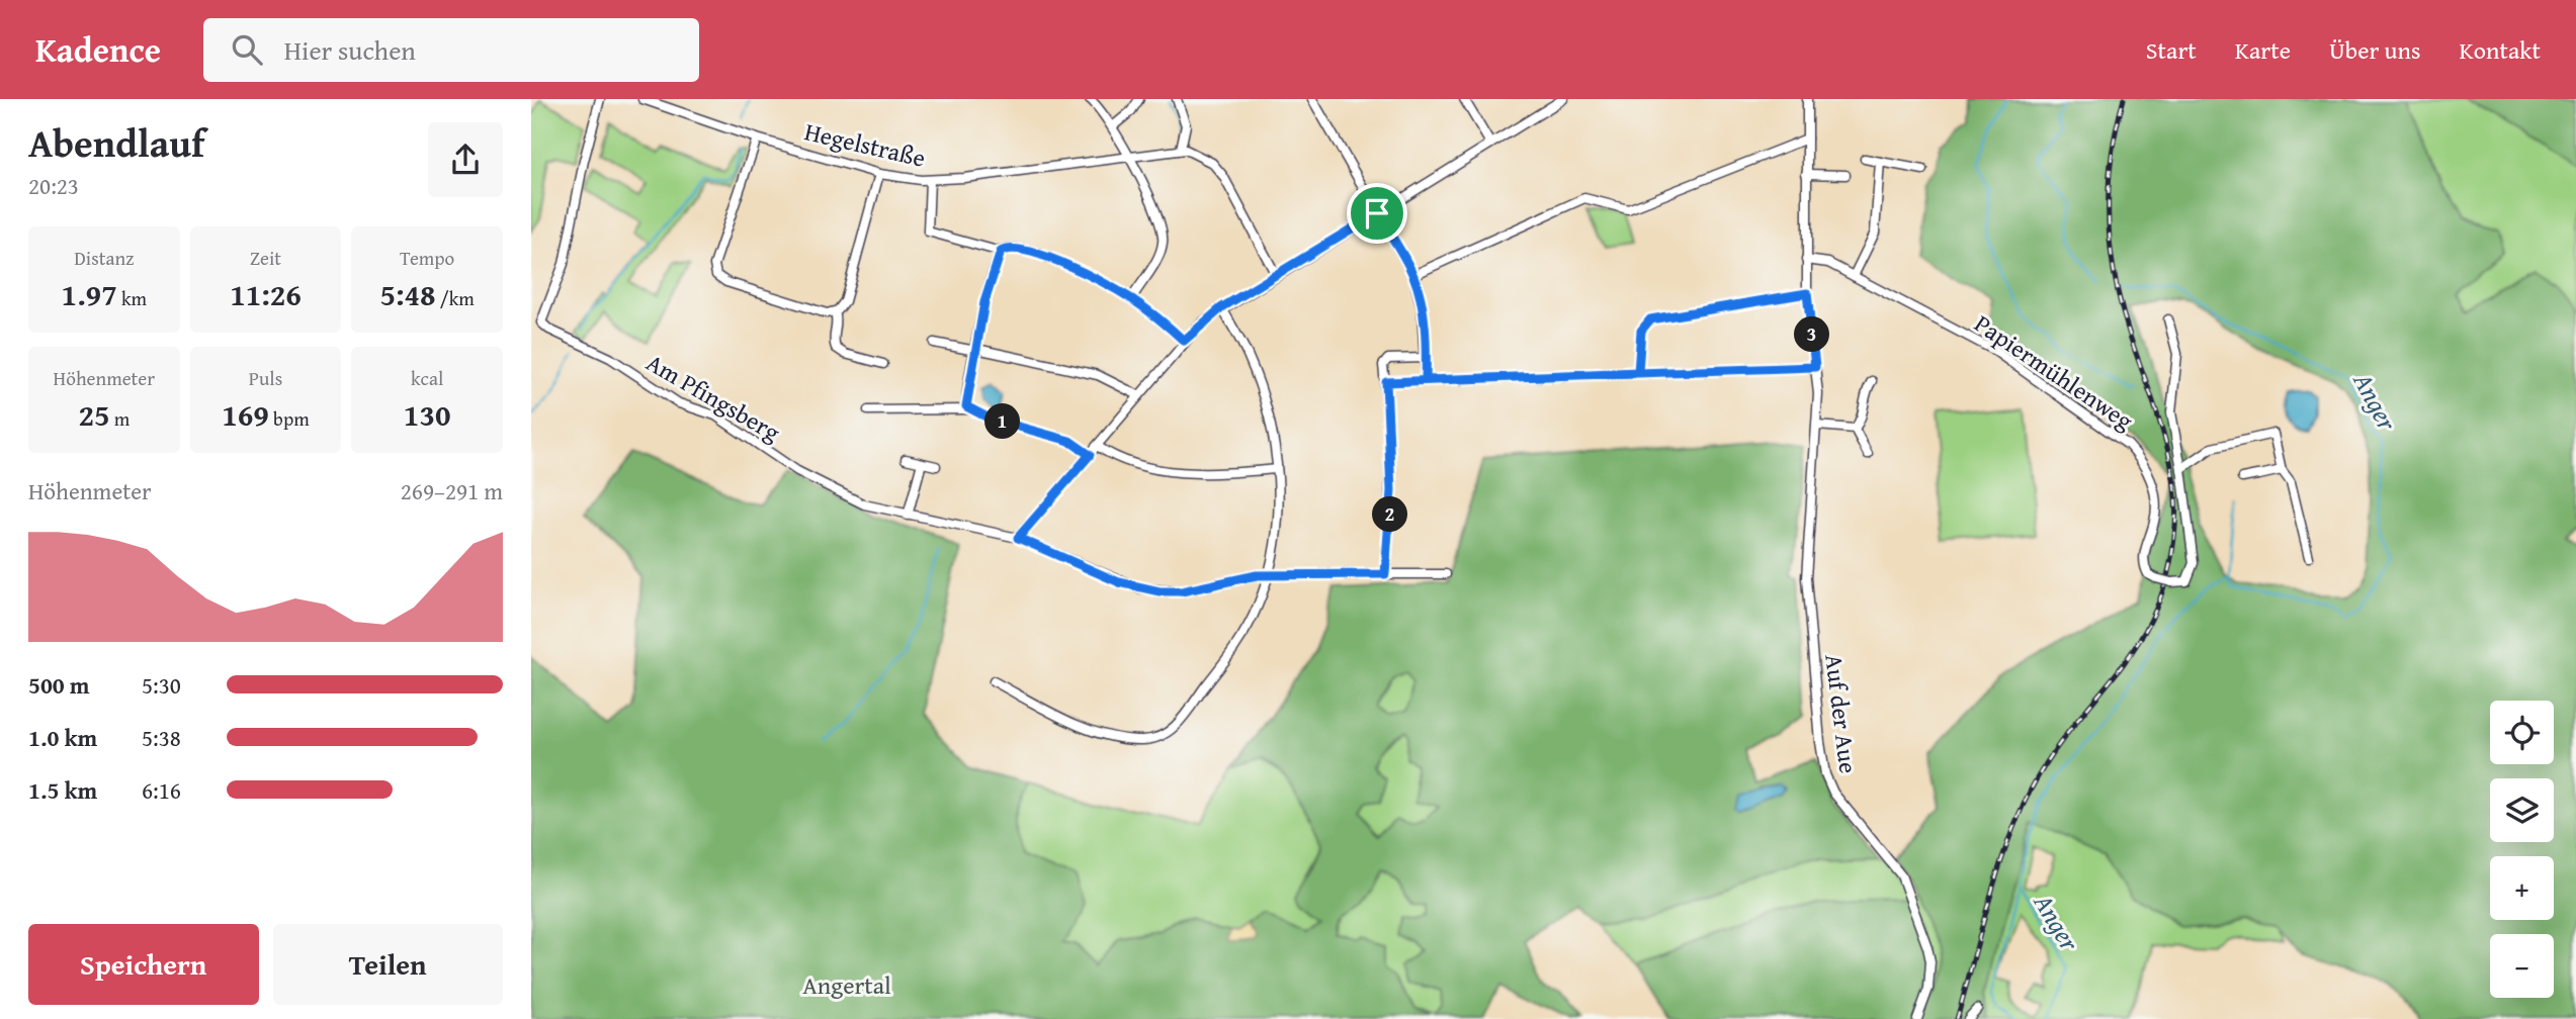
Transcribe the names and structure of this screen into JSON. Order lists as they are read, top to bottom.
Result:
{
  "streets": {
    "street": [
      "Hegelstraße",
      "Papiermühlenweg",
      "Am Pfingsberg",
      "Auf der Aue"
    ]
  },
  "crossings": [
    ["Papiermühlenweg", "Auf der Aue"]
  ],
  "water": ["Anger"],
  "parks": ["Angertal"],
  "page": {
    "header": "Kadence",
    "search": "Hier suchen",
    "nav": [
      "Start",
      "Karte",
      "Über uns",
      "Kontakt"
    ],
    "heading": ["Abendlauf", "20:23"],
    "stats": [
      ["Distanz", "1.97 km"],
      ["Zeit", "11:26"],
      ["Tempo", "5:48 /km"],
      ["Höhenmeter", "25 m"],
      ["Puls", "169 bpm"],
      ["kcal", "130"]
    ],
    "pins": ["3", "1", "2"],
    "chart": ["Höhenmeter", "269–291 m"],
    "list": [
      {
        "name": "500 m",
        "note": "5:30"
      },
      {
        "name": "1.0 km",
        "note": "5:38"
      },
      {
        "name": "1.5 km",
        "note": "6:16"
      }
    ],
    "map_buttons": ["+", "−"],
    "buttons": ["Speichern", "Teilen"]
  }
}
